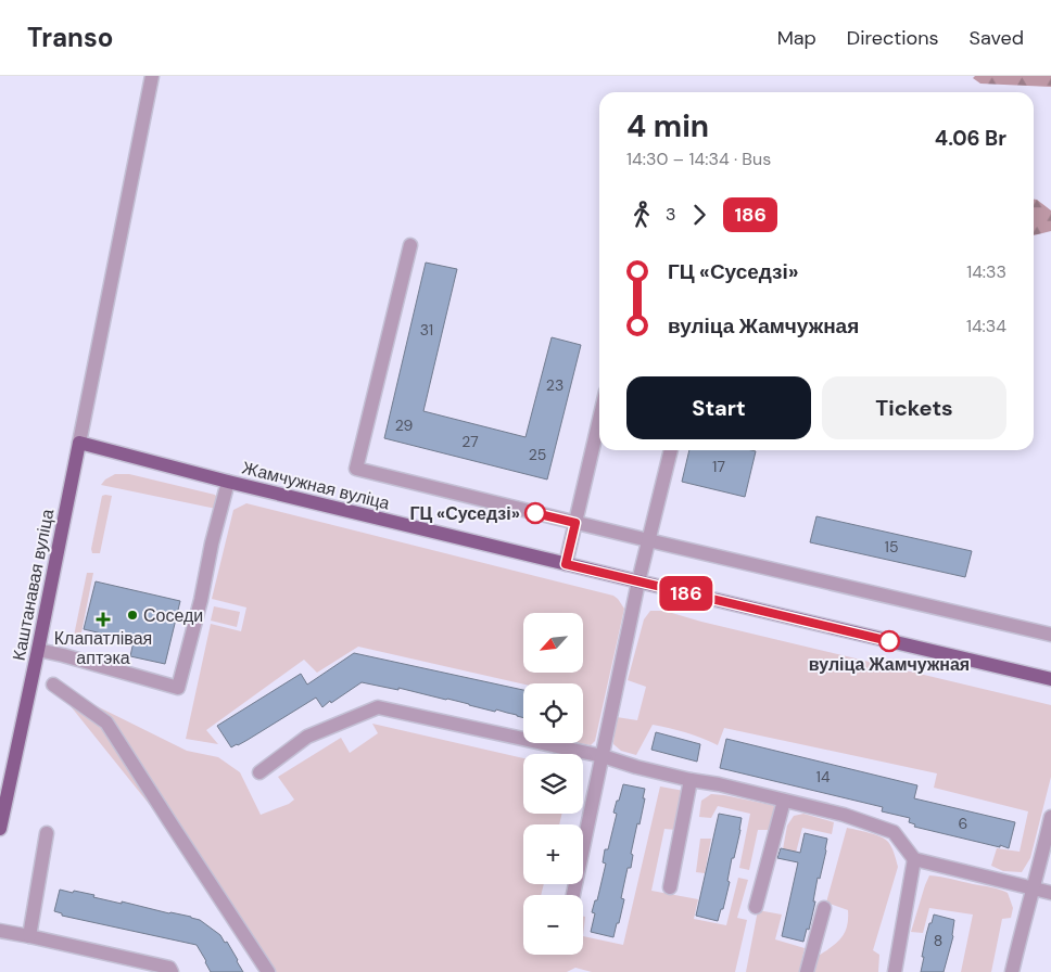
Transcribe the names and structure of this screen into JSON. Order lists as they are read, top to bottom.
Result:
{
  "streets": {
    "main road": ["Жамчужная вуліца", "Каштанавая вуліца"]
  },
  "crossings": [
    ["Жамчужная вуліца", "Каштанавая вуліца"]
  ],
  "places": {
    "other": ["ГЦ «Суседзі»", "Соседи", "вуліца Жамчужная"],
    "health": ["Клапатлівая аптэка"]
  },
  "lines": ["bus line 186"],
  "house_numbers": [
    "31",
    "23",
    "29",
    "27",
    "25",
    "17",
    "15",
    "14",
    "6",
    "8"
  ],
  "north": "bottom left",
  "page": {
    "header": "Transo",
    "nav": ["Map", "Directions", "Saved"],
    "on_map": "186",
    "heading": ["4 min", "14:30 – 14:34 · Bus", "4.06 Br"],
    "legs": ["3", "186"],
    "list": [
      {
        "name": "ГЦ «Суседзі»",
        "value": "14:33"
      },
      {
        "name": "вуліца Жамчужная",
        "value": "14:34"
      }
    ],
    "buttons": ["Start", "Tickets"],
    "map_buttons": ["+", "−"]
  }
}
